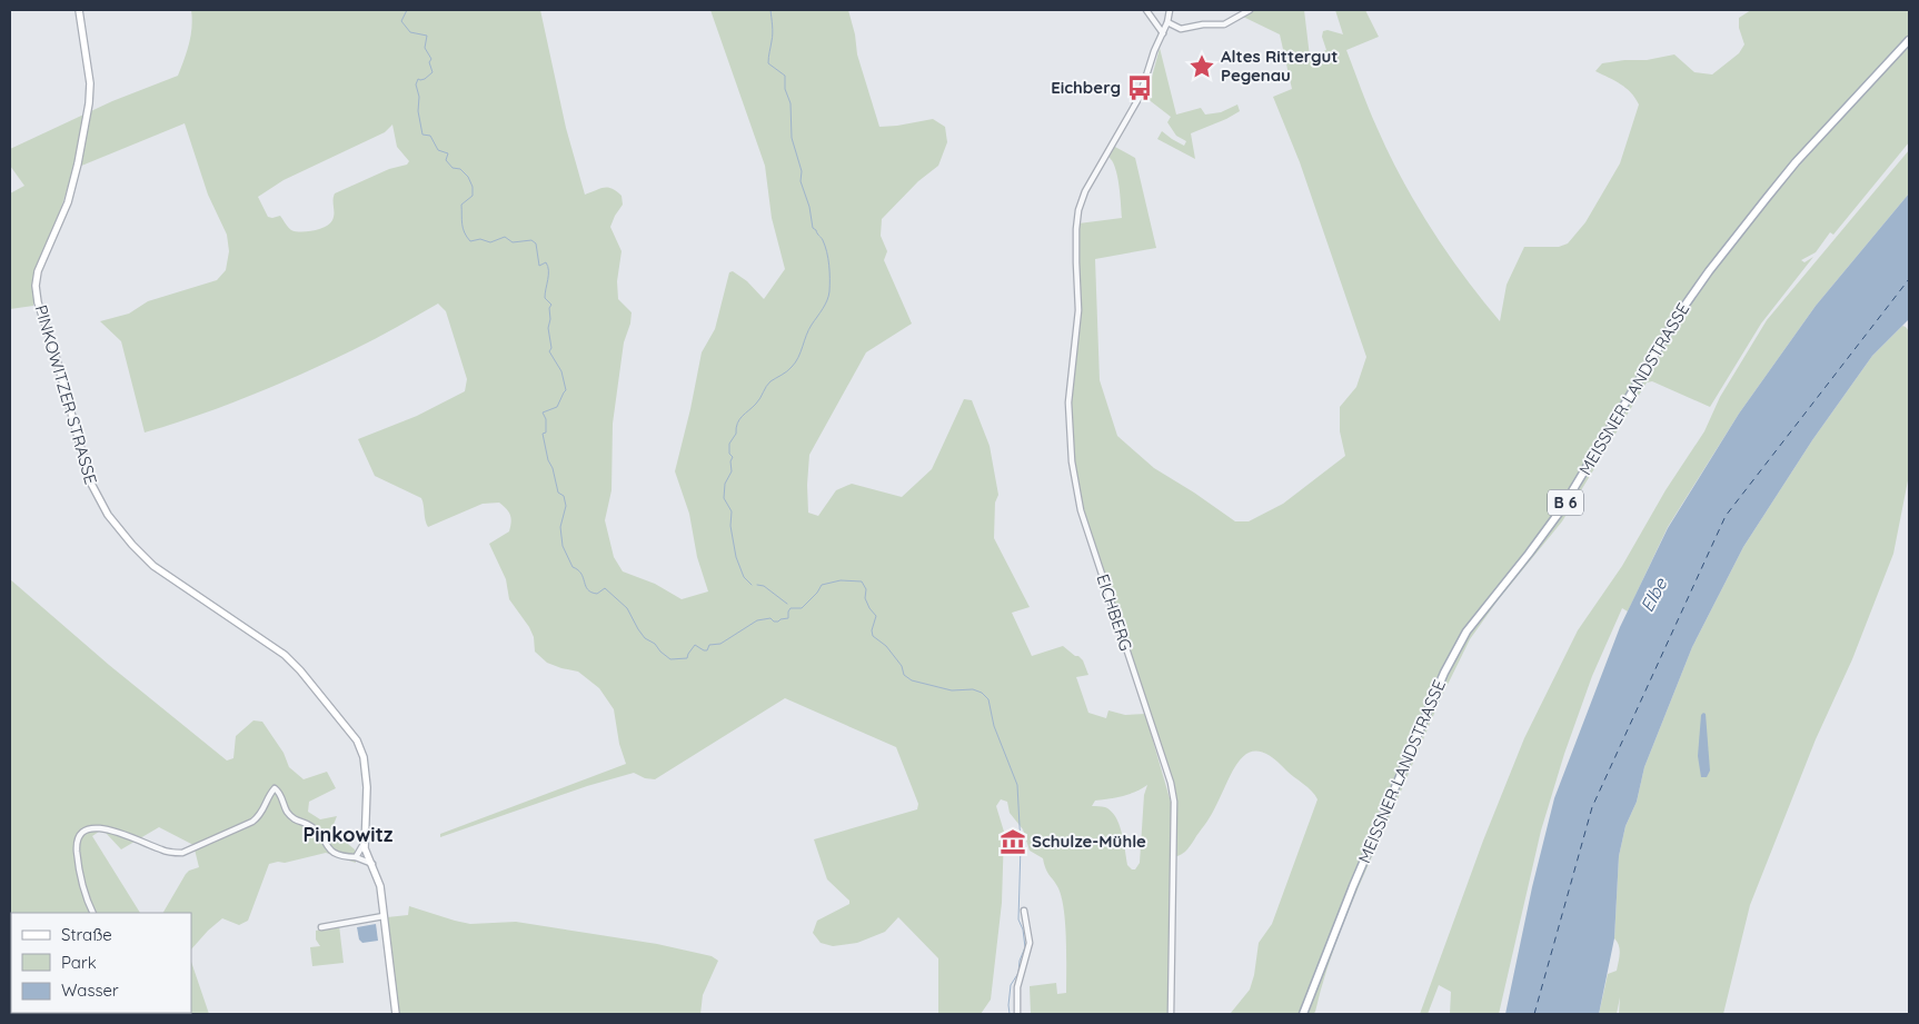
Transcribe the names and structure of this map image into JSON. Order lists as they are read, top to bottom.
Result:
{
  "streets": {
    "main road": ["MEISSNER LANDSTRASSE", "B 6"],
    "street": ["PINKOWITZER STRASSE", "EICHBERG"]
  },
  "districts": ["Pinkowitz"],
  "water": ["Elbe"],
  "places": {
    "place": ["Altes Rittergut Pegenau"],
    "bus stop": ["Eichberg"],
    "museum": ["Schulze-Mühle"]
  },
  "legend": ["Straße", "Park", "Wasser"]
}
